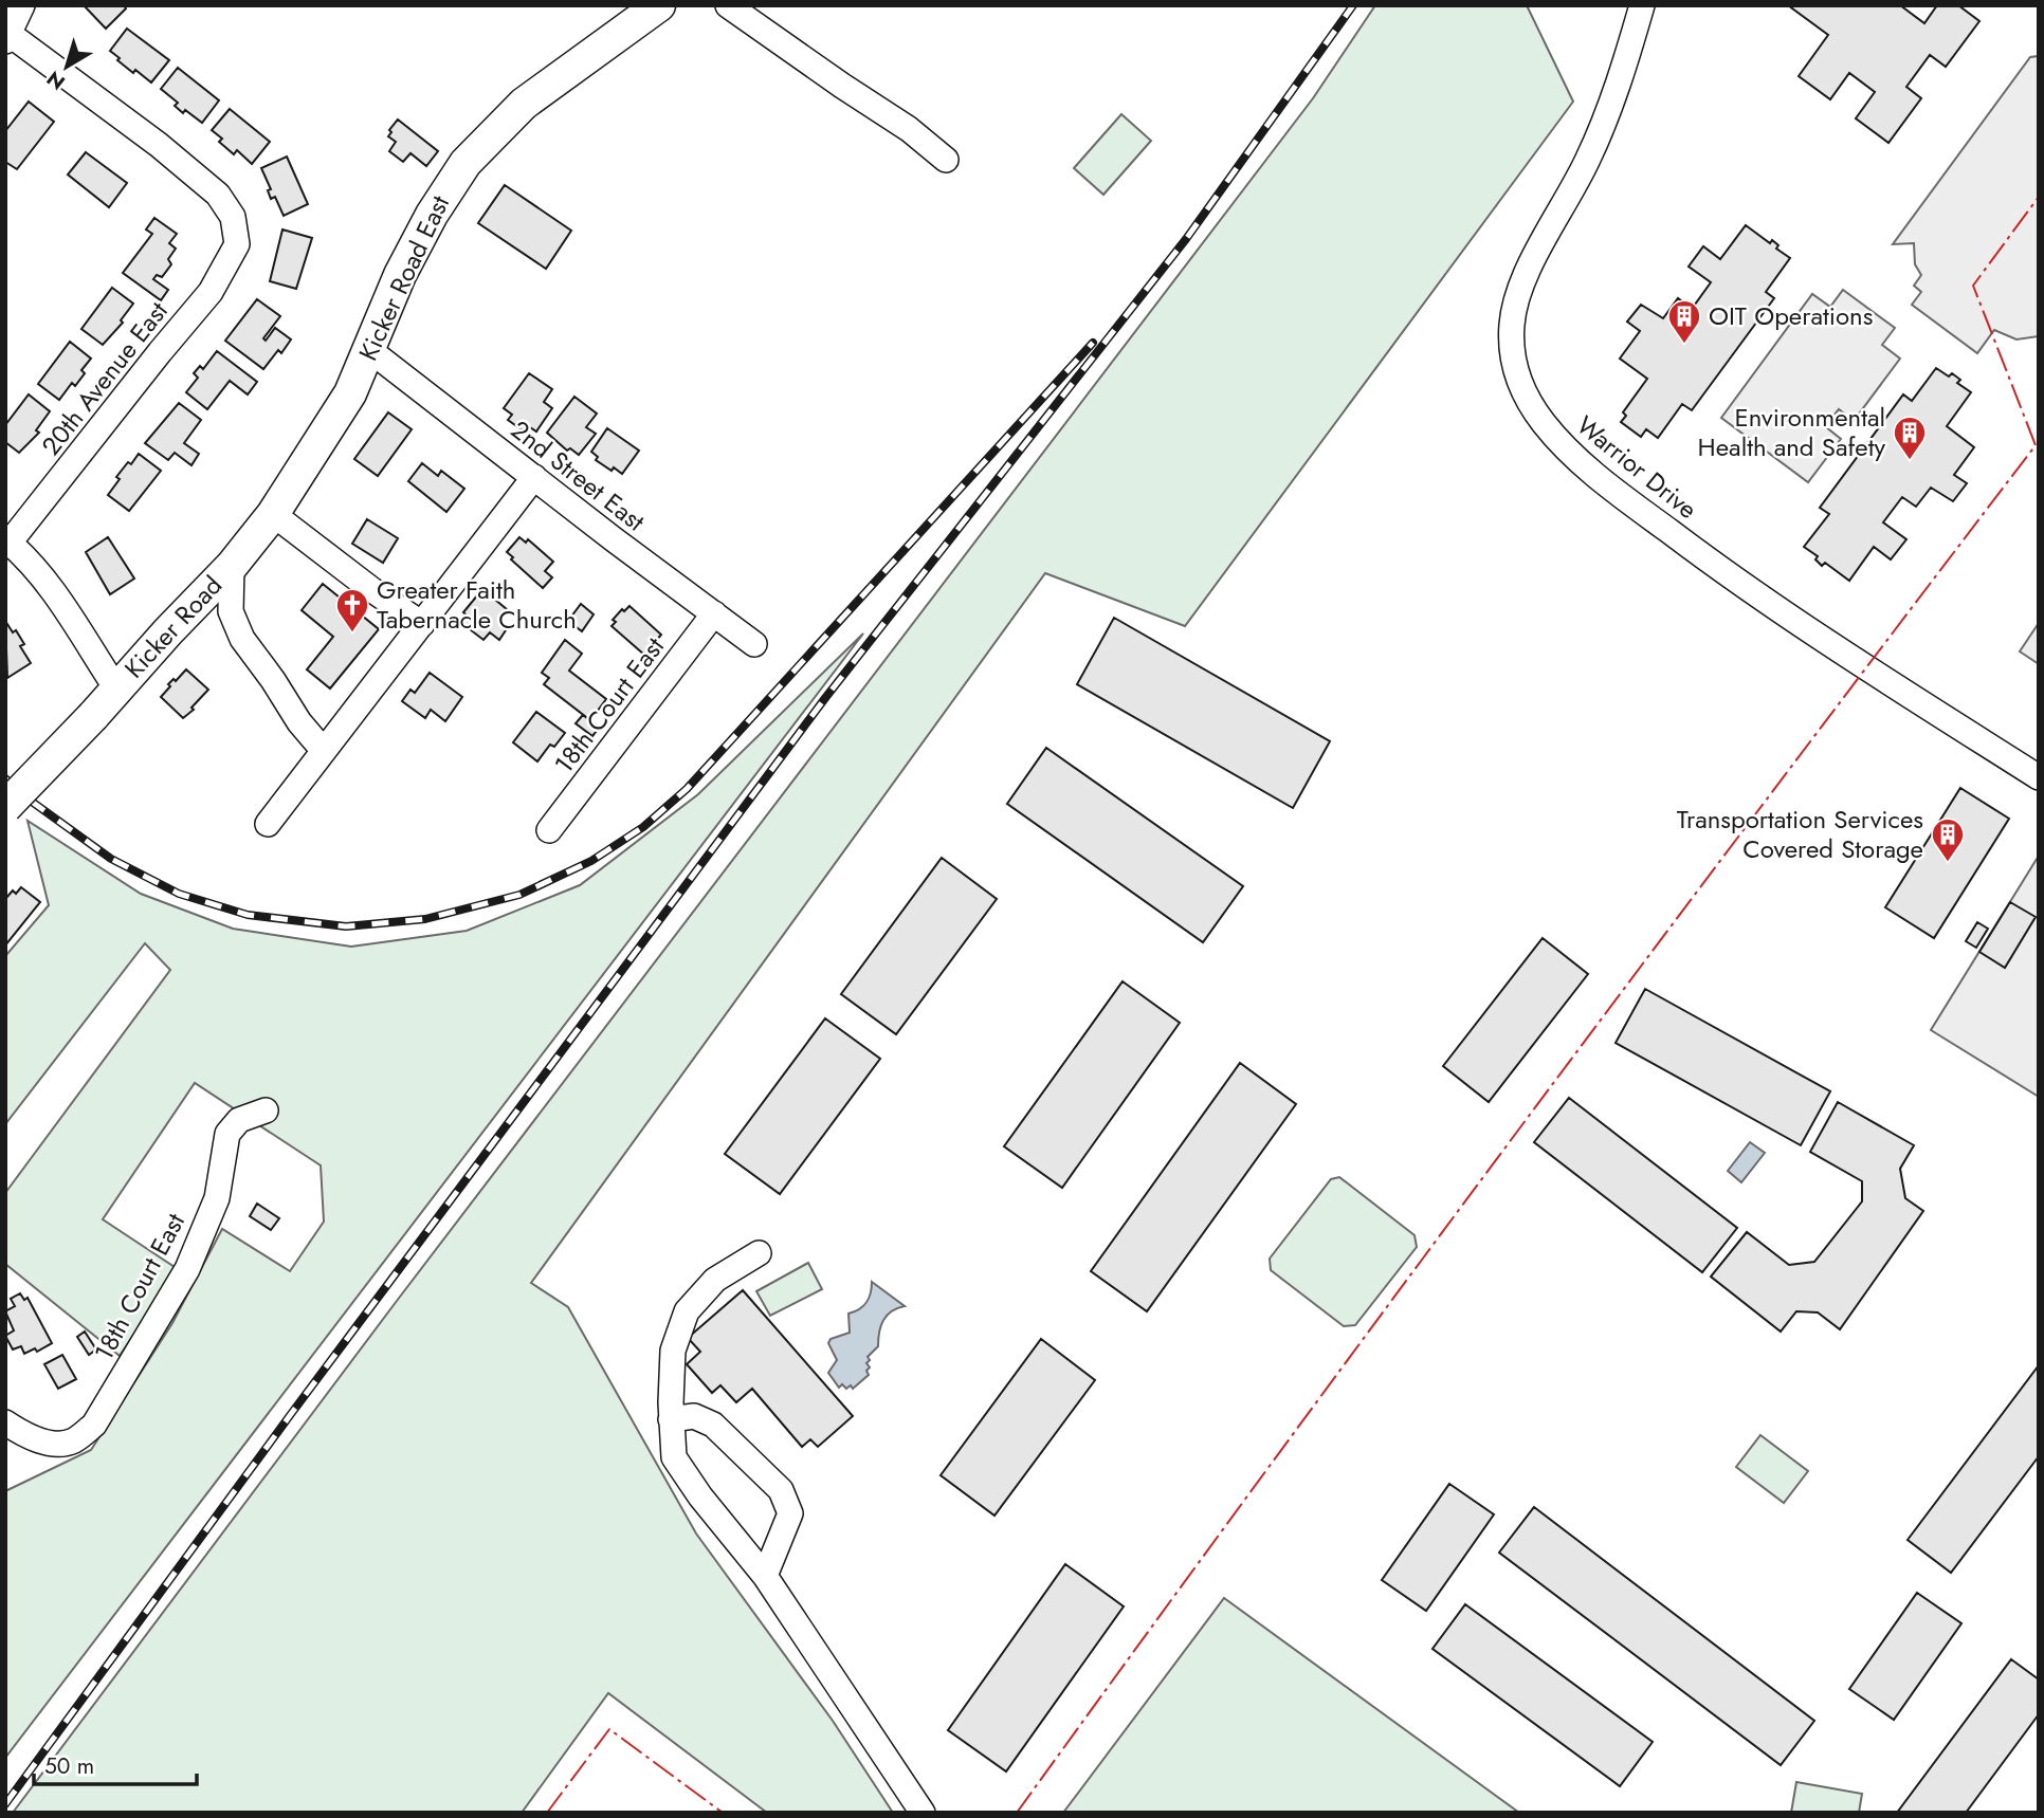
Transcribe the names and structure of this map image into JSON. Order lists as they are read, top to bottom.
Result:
{
  "streets": {
    "main road": ["Kicker Road East", "Kicker Road"],
    "street": [
      "20th Avenue East",
      "Warrior Drive",
      "2nd Street East",
      "18th Court East"
    ]
  },
  "crossings": [
    ["Kicker Road East", "2nd Street East"],
    ["Kicker Road East", "Kicker Road"],
    ["2nd Street East", "18th Court East"]
  ],
  "places": {
    "building": ["OIT Operations", "Environmental Health and Safety", "Transportation Services Covered Storage"],
    "church": ["Greater Faith Tabernacle Church"]
  },
  "scale_bar": "50 m",
  "north": "bottom left"
}
